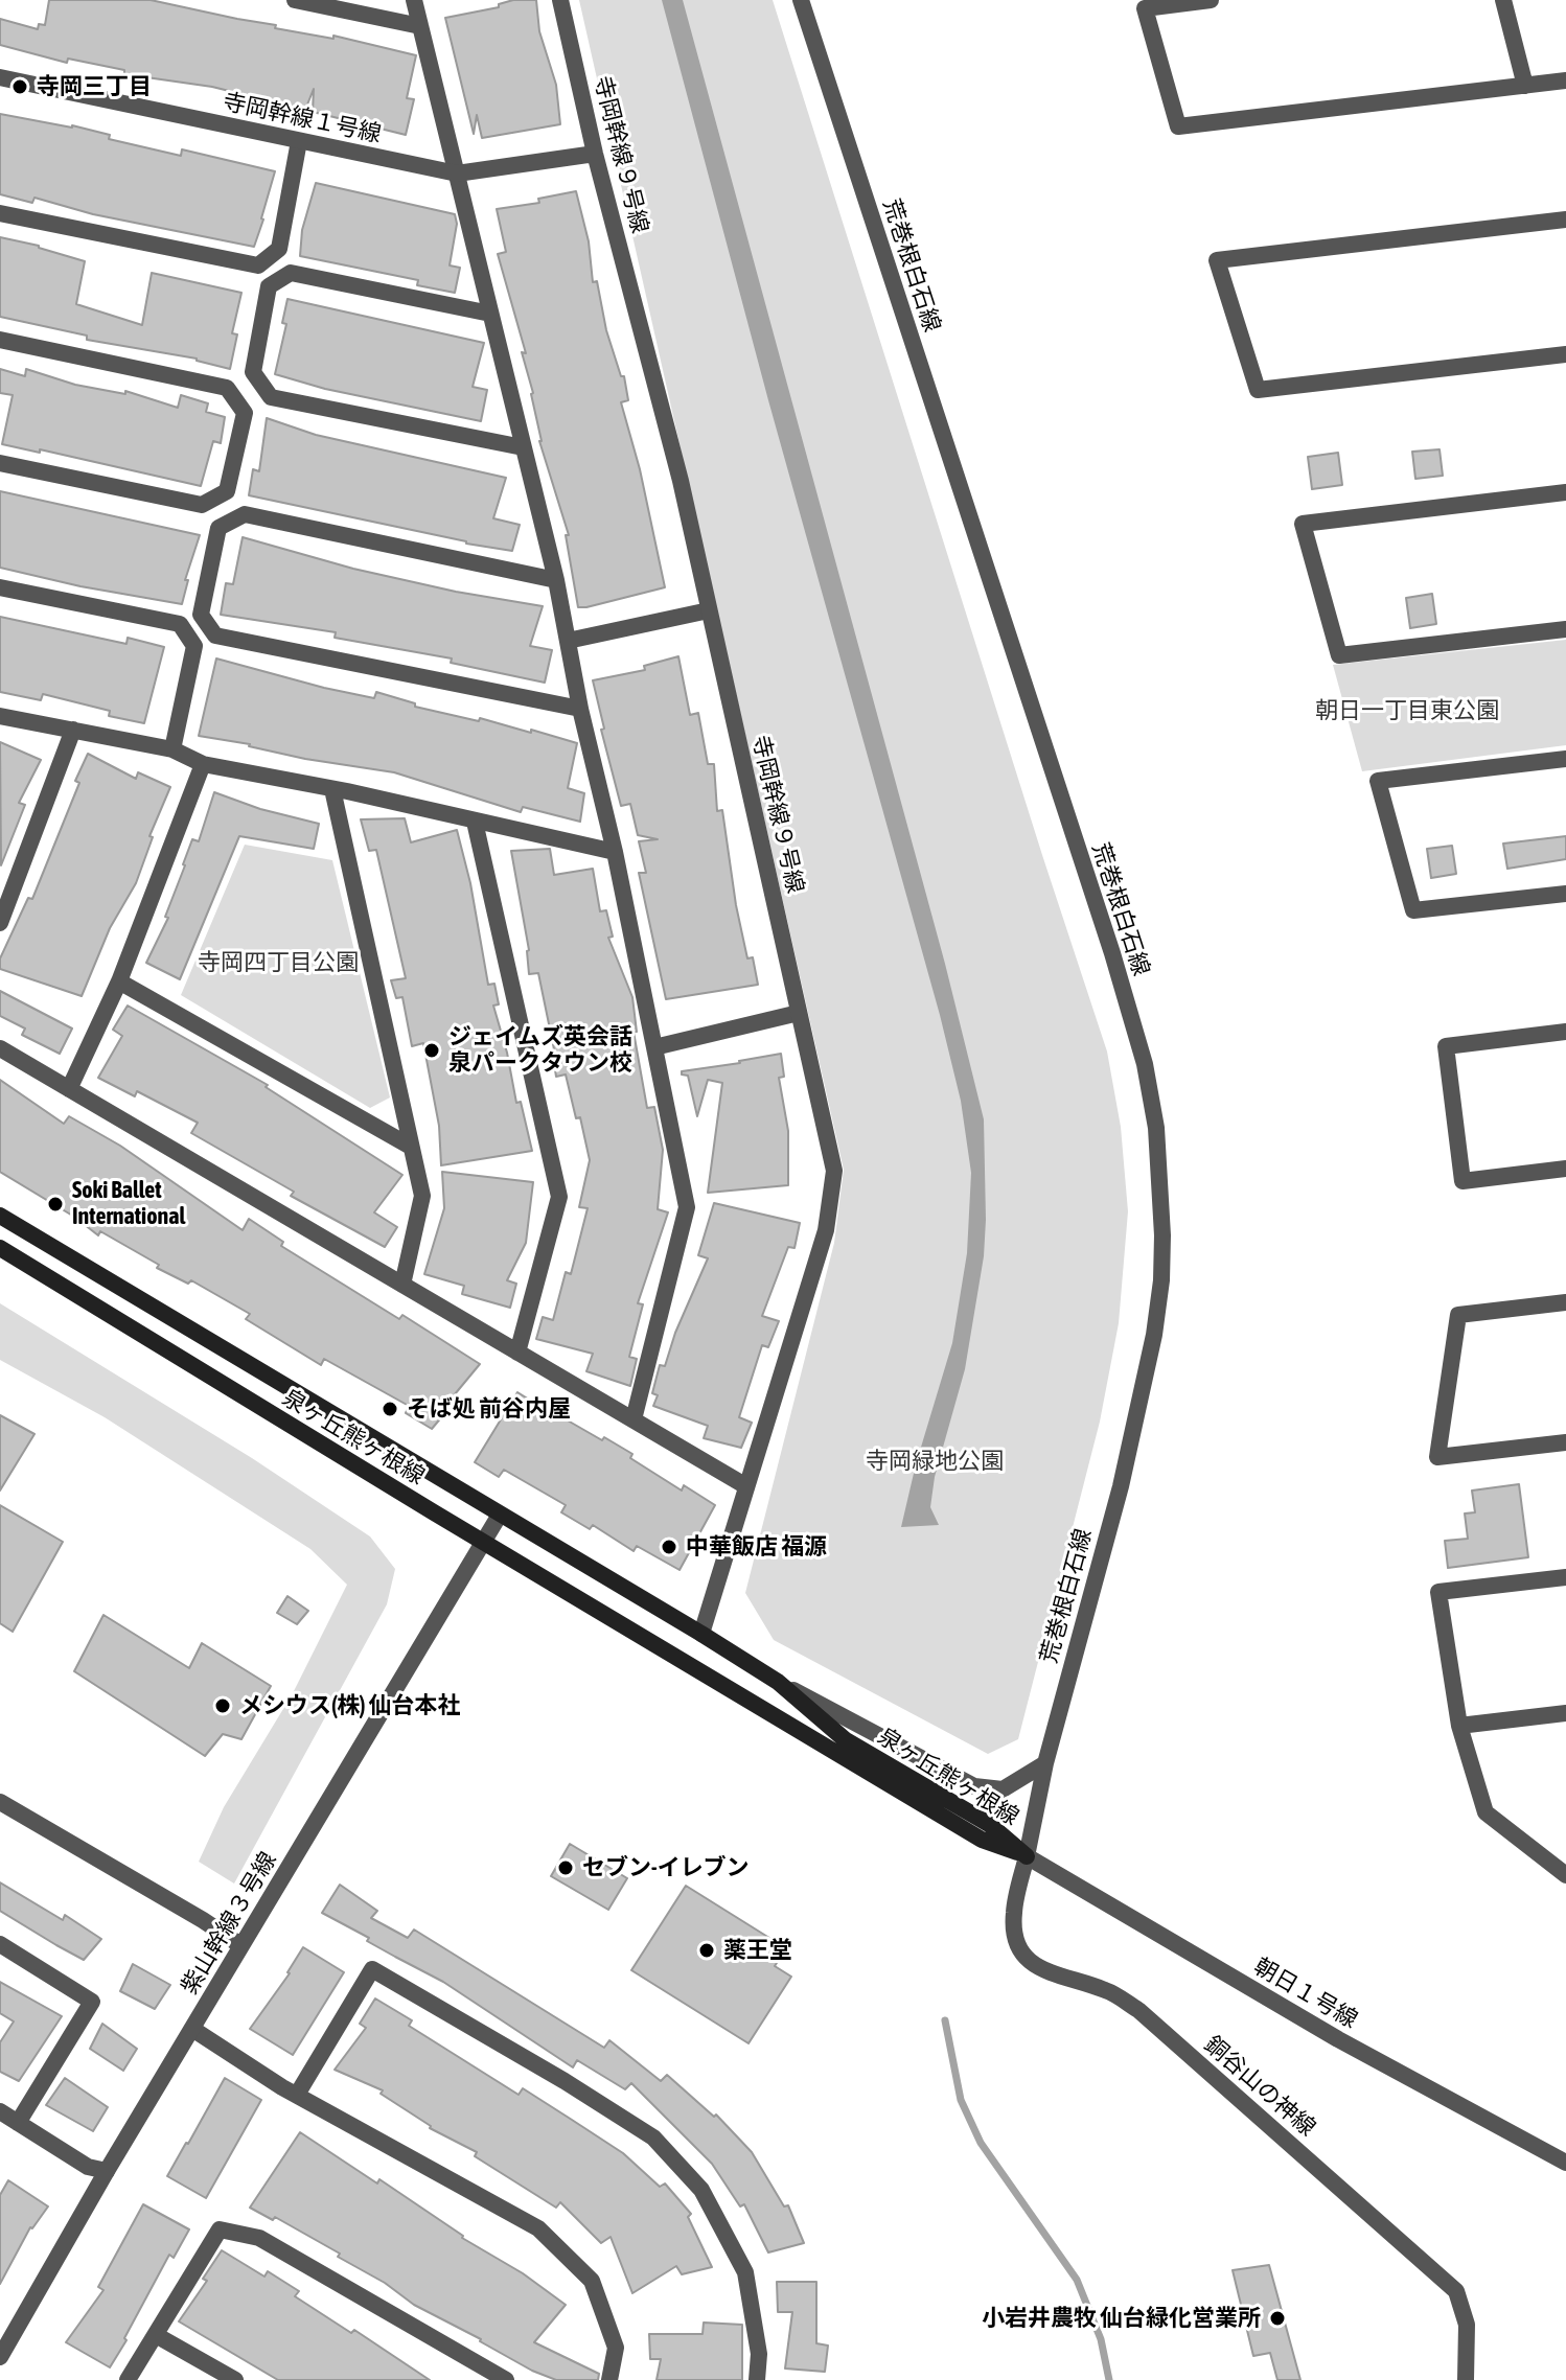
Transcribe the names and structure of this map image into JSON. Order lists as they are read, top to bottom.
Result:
{
  "streets": {
    "main road": ["泉ヶ丘熊ヶ根線"],
    "street": [
      "寺岡幹線１号線",
      "寺岡幹線９号線",
      "荒巻根白石線",
      "紫山幹線３号線",
      "朝日１号線",
      "銅谷山の神線"
    ]
  },
  "crossings": [
    ["寺岡幹線１号線", "寺岡幹線９号線"],
    ["寺岡幹線９号線", "泉ヶ丘熊ヶ根線"],
    ["荒巻根白石線", "泉ヶ丘熊ヶ根線"],
    ["荒巻根白石線", "朝日１号線"],
    ["荒巻根白石線", "銅谷山の神線"],
    ["泉ヶ丘熊ヶ根線", "紫山幹線３号線"],
    ["泉ヶ丘熊ヶ根線", "朝日１号線"],
    ["泉ヶ丘熊ヶ根線", "銅谷山の神線"],
    ["朝日１号線", "銅谷山の神線"]
  ],
  "parks": ["朝日一丁目東公園", "寺岡四丁目公園", "寺岡緑地公園"],
  "places": [
    "寺岡三丁目",
    "ジェイムズ英会話 泉パークタウン校",
    "Soki Ballet International",
    "そば処 前谷内屋",
    "中華飯店 福源",
    "メシウス(株) 仙台本社",
    "セブン-イレブン",
    "薬王堂",
    "小岩井農牧 仙台緑化営業所"
  ]
}
